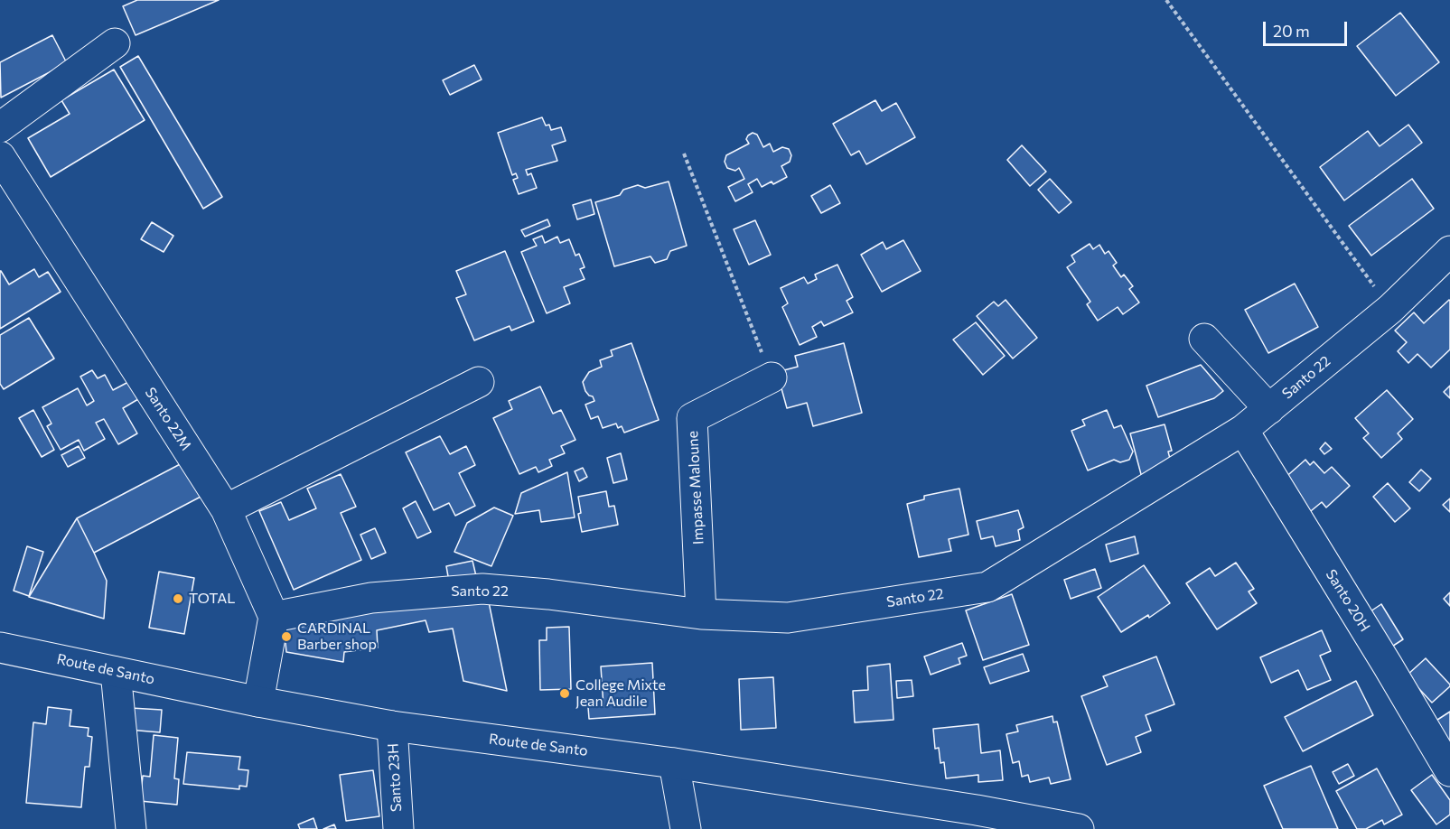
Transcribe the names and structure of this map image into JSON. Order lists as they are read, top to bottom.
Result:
{
  "streets": {
    "street": [
      "Santo 22",
      "Santo 22M",
      "Impasse Maloune",
      "Santo 20H",
      "Route de Santo",
      "Santo 23H"
    ]
  },
  "crossings": [
    ["Santo 22", "Santo 22M"],
    ["Santo 22", "Impasse Maloune"],
    ["Santo 22", "Santo 20H"],
    ["Route de Santo", "Santo 23H"]
  ],
  "places": ["TOTAL", "CARDINAL Barber shop", "College Mixte Jean Audile"],
  "scale_bar": "20 m"
}
